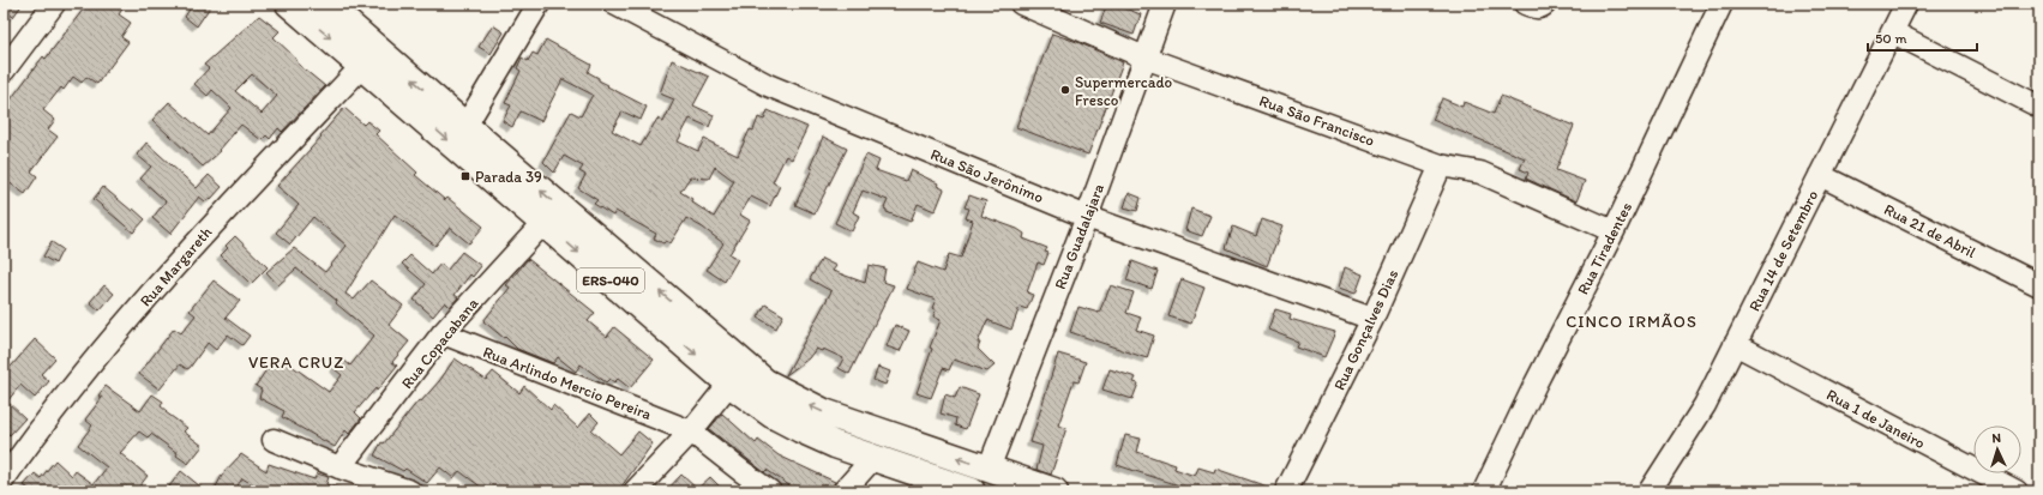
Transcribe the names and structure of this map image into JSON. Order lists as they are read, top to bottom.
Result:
{
  "streets": {
    "main road": ["ERS-040"],
    "street": [
      "Rua São Francisco",
      "Rua São Jerônimo",
      "Rua 21 de Abril",
      "Rua Guadalajara",
      "Rua Tiradentes",
      "Rua 14 de Setembro",
      "Rua Margareth",
      "Rua Gonçalves Dias",
      "Rua Copacabana",
      "Rua Arlindo Mercio Pereira",
      "Rua 1 de Janeiro"
    ]
  },
  "crossings": [
    ["Rua São Francisco", "Rua Guadalajara"],
    ["Rua São Francisco", "Rua Tiradentes"],
    ["Rua São Francisco", "Rua Gonçalves Dias"],
    ["Rua São Jerônimo", "Rua Guadalajara"],
    ["Rua São Jerônimo", "Rua Gonçalves Dias"],
    ["Rua 21 de Abril", "Rua 14 de Setembro"],
    ["Rua Guadalajara", "ERS-040"],
    ["Rua 14 de Setembro", "Rua 1 de Janeiro"],
    ["Rua Margareth", "ERS-040"],
    ["ERS-040", "Rua Copacabana"],
    ["Rua Copacabana", "Rua Arlindo Mercio Pereira"]
  ],
  "districts": ["CINCO IRMÃOS", "VERA CRUZ"],
  "places": {
    "other": ["Supermercado Fresco"],
    "transit": ["Parada 39"]
  },
  "scale_bar": "50 m",
  "north": "top"
}
